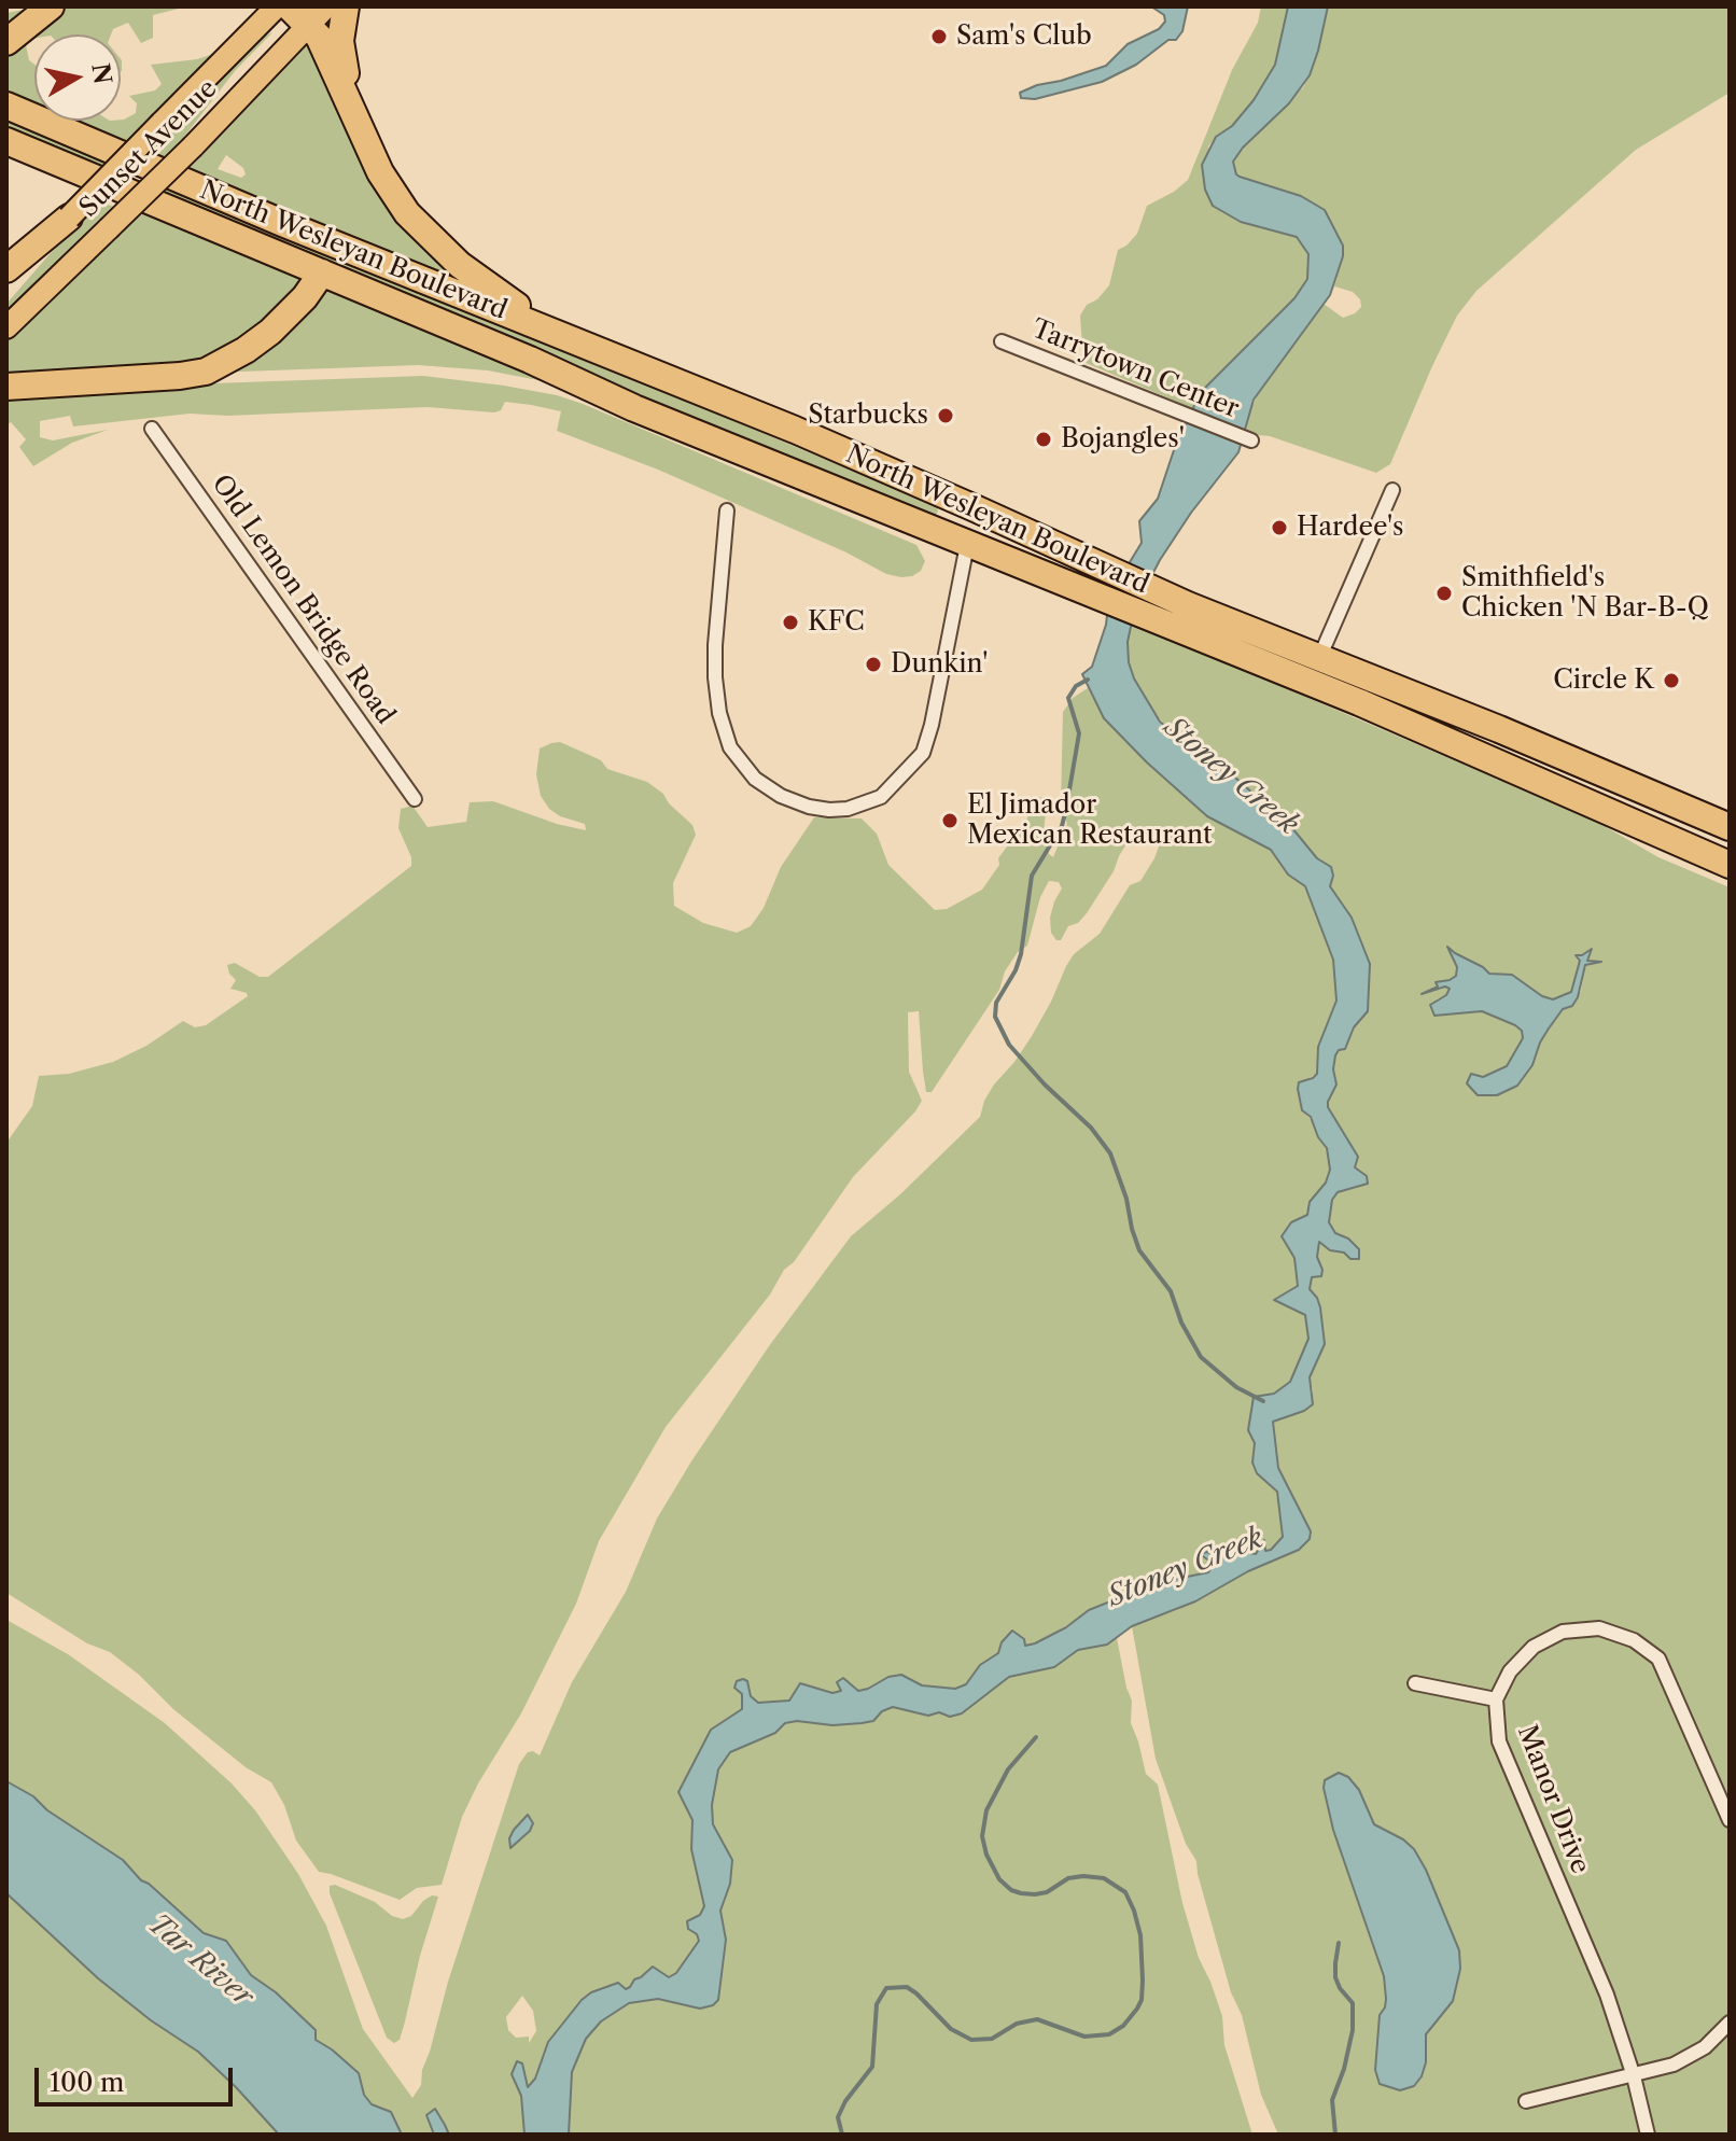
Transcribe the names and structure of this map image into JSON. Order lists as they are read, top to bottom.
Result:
{
  "streets": {
    "highway": ["North Wesleyan Boulevard"],
    "main road": ["Sunset Avenue"],
    "street": ["Tarrytown Center", "Old Lemon Bridge Road", "Manor Drive"]
  },
  "water": ["Stoney Creek", "Tar River"],
  "places": [
    "Sam's Club",
    "Starbucks",
    "Bojangles'",
    "Hardee's",
    "Smithfield's Chicken 'N Bar-B-Q",
    "KFC",
    "Dunkin'",
    "Circle K",
    "El Jimador Mexican Restaurant"
  ],
  "scale_bar": "100 m",
  "north": "right"
}
